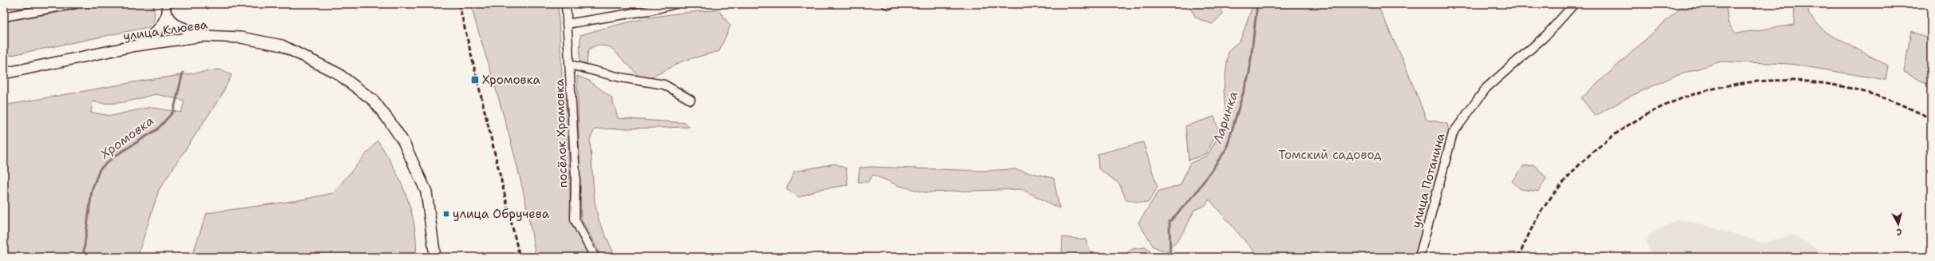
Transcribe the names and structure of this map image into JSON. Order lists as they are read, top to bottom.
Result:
{
  "streets": {
    "main road": ["улица Клюева"],
    "street": ["посёлок Хромовка", "улица Потанина"]
  },
  "water": ["Ларинка", "Хромовка"],
  "parks": ["Томский садовод"],
  "places": {
    "transit": ["Хромовка", "улица Обручева"]
  },
  "north": "bottom"
}
